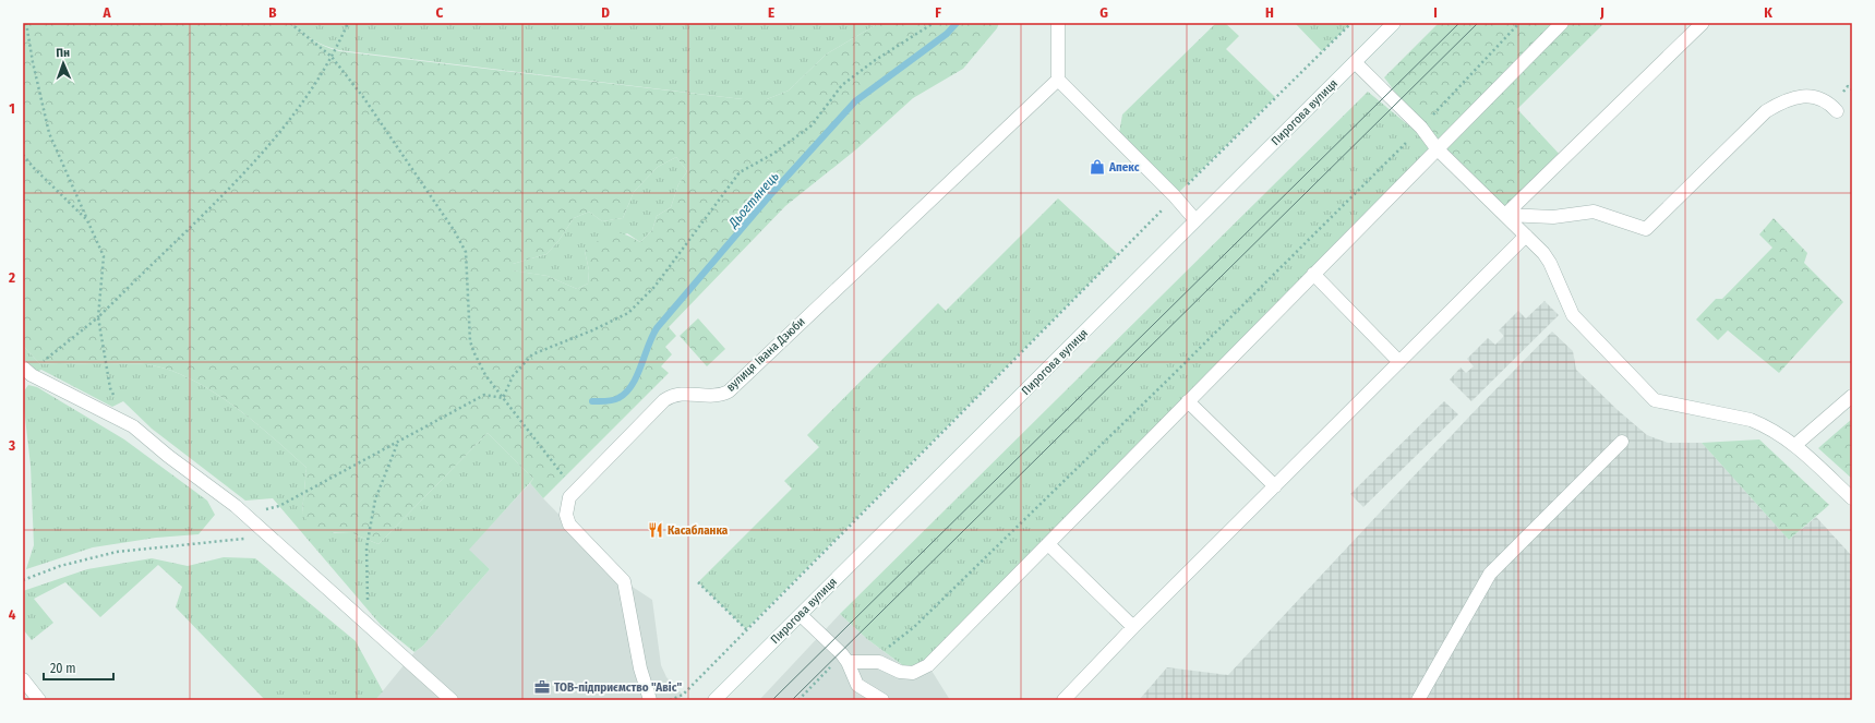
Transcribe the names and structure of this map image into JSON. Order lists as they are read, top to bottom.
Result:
{
  "streets": {
    "street": ["Пирогова вулиця", "вулиця Івана Дзюби"]
  },
  "water": ["Дьогтянець"],
  "places": {
    "shop": ["Апекс"],
    "restaurant": ["Касабланка"],
    "office": ["ТОВ-підприємство \"Авіс\""]
  },
  "scale_bar": "20 m",
  "north": "top",
  "grid": {
    "columns": [
      "A",
      "B",
      "C",
      "D",
      "E",
      "F",
      "G",
      "H",
      "I",
      "J",
      "K"
    ],
    "rows": [
      "1",
      "2",
      "3",
      "4"
    ]
  }
}
